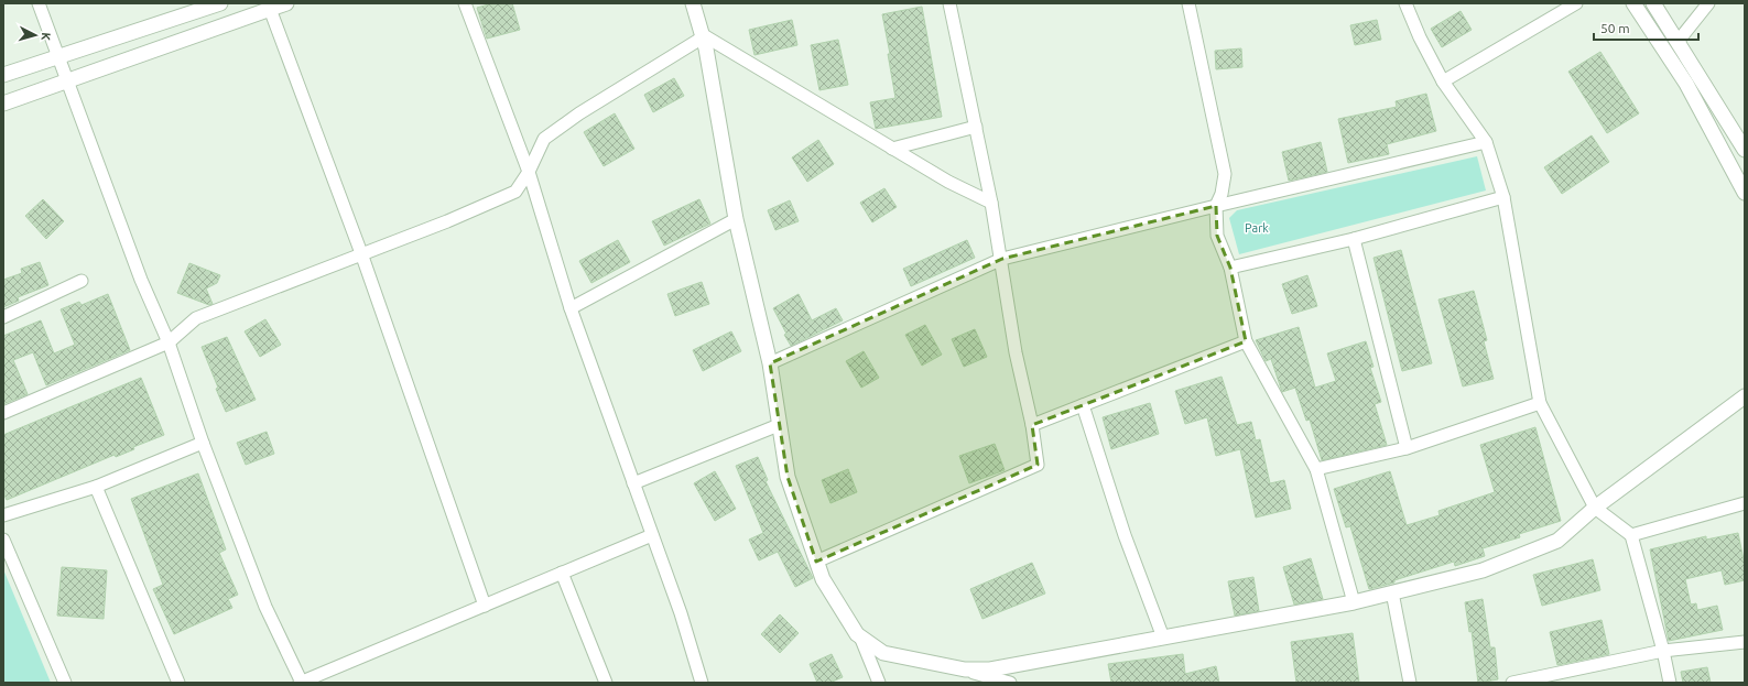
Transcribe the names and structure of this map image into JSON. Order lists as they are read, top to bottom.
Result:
{
  "parks": ["Park"],
  "scale_bar": "50 m",
  "north": "right"
}
